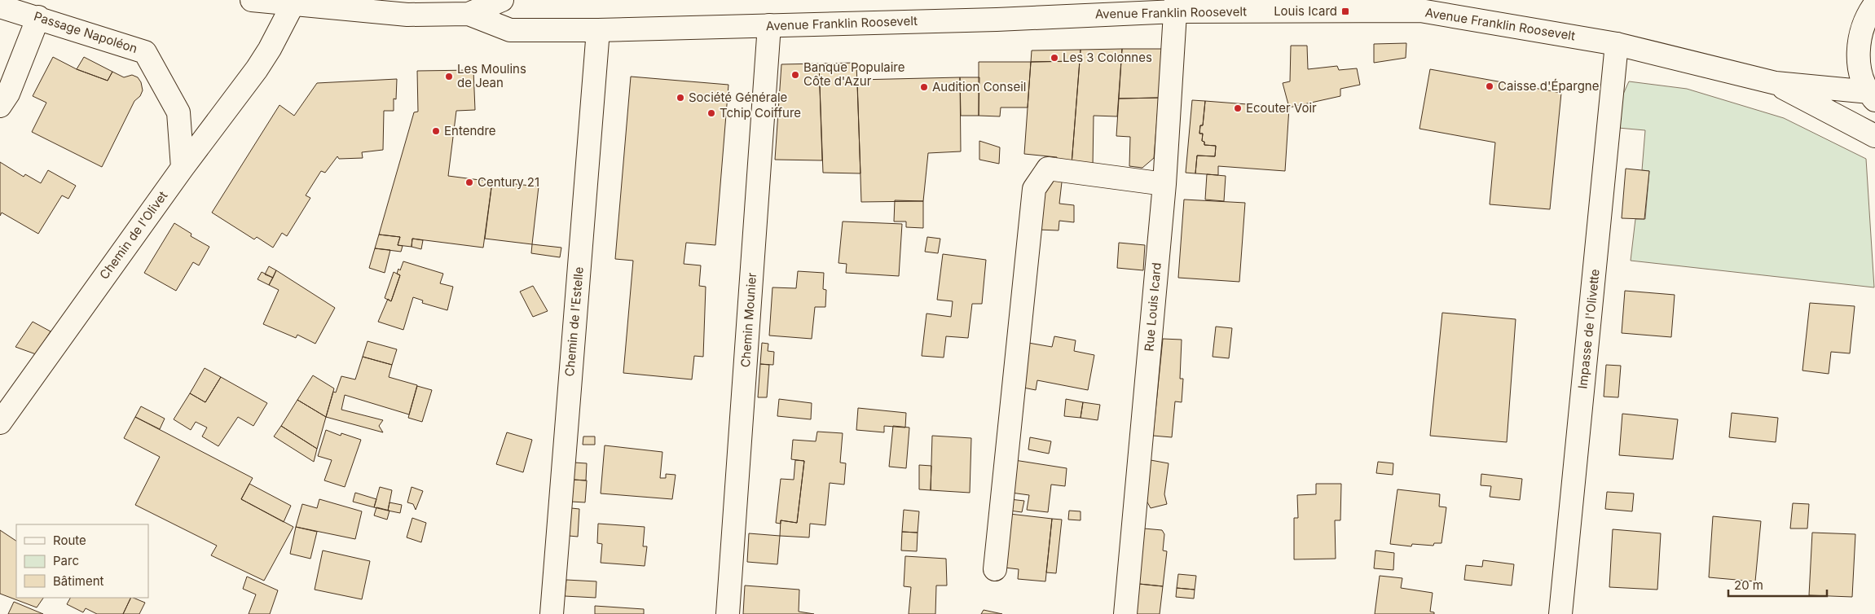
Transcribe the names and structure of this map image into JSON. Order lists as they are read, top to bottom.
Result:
{
  "streets": {
    "street": [
      "Avenue Franklin Roosevelt",
      "Passage Napoléon",
      "Chemin de l'Olivet",
      "Rue Louis Icard",
      "Chemin Mounier",
      "Chemin de l'Estelle",
      "Impasse de l'Olivette"
    ]
  },
  "crossings": [
    ["Avenue Franklin Roosevelt", "Chemin de l'Olivet"],
    ["Avenue Franklin Roosevelt", "Rue Louis Icard"],
    ["Avenue Franklin Roosevelt", "Chemin Mounier"],
    ["Avenue Franklin Roosevelt", "Chemin de l'Estelle"],
    ["Avenue Franklin Roosevelt", "Impasse de l'Olivette"],
    ["Passage Napoléon", "Chemin de l'Olivet"]
  ],
  "places": {
    "transit": ["Louis Icard"],
    "other": [
      "Les 3 Colonnes",
      "Banque Populaire Côte d'Azur",
      "Les Moulins de Jean",
      "Caisse d'Épargne",
      "Audition Conseil",
      "Société Générale",
      "Ecouter Voir",
      "Tchip Coiffure",
      "Entendre",
      "Century 21"
    ]
  },
  "legend": ["Route", "Parc", "Bâtiment"],
  "scale_bar": "20 m"
}
